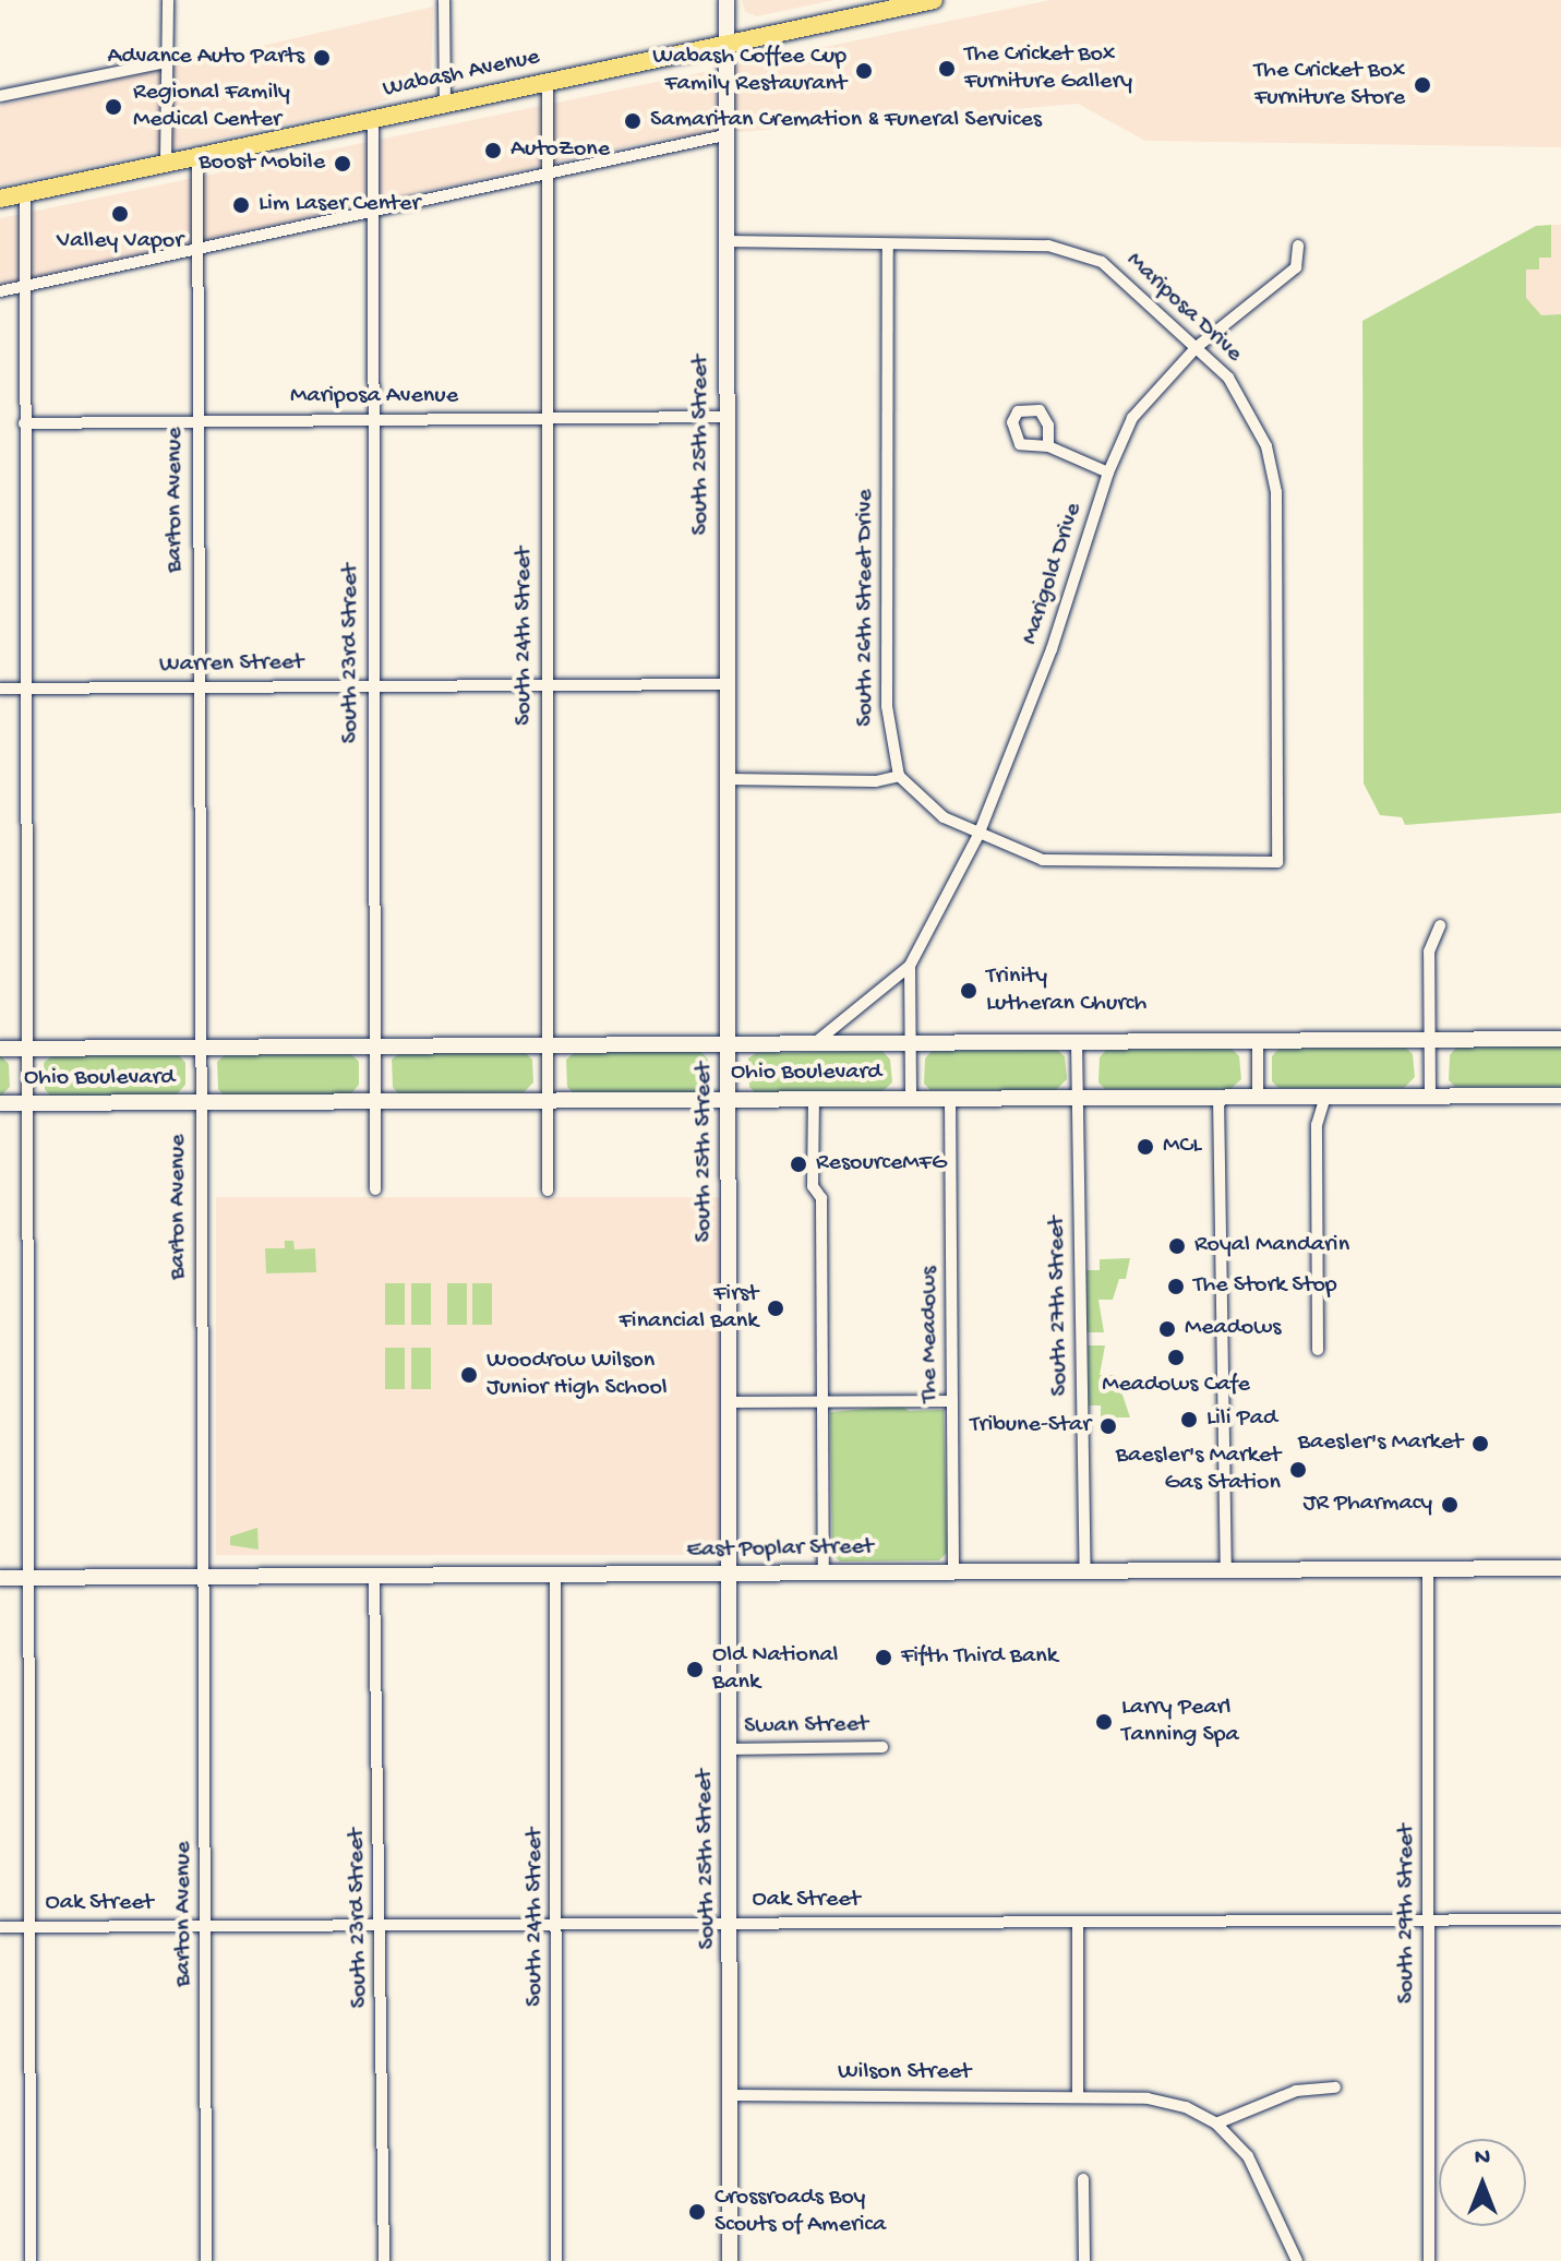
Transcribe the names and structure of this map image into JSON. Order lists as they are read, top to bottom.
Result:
{
  "streets": {
    "main road": [
      "Wabash Avenue",
      "South 25th Street",
      "Ohio Boulevard",
      "East Poplar Street"
    ],
    "street": [
      "Mariposa Drive",
      "Mariposa Avenue",
      "Barton Avenue",
      "Marigold Drive",
      "South 26th Street Drive",
      "South 24th Street",
      "South 23rd Street",
      "Warren Street",
      "South 27th Street",
      "The Meadows",
      "Swan Street",
      "Oak Street",
      "South 29th Street",
      "Wilson Street"
    ]
  },
  "crossings": [
    ["Wabash Avenue", "South 25th Street"],
    ["Wabash Avenue", "Barton Avenue"],
    ["Wabash Avenue", "South 24th Street"],
    ["Wabash Avenue", "South 23rd Street"],
    ["Mariposa Drive", "South 25th Street"],
    ["Mariposa Drive", "Marigold Drive"],
    ["Mariposa Drive", "South 26th Street Drive"],
    ["Mariposa Avenue", "South 25th Street"],
    ["Mariposa Avenue", "Barton Avenue"],
    ["Mariposa Avenue", "South 24th Street"],
    ["Mariposa Avenue", "South 23rd Street"],
    ["South 25th Street", "Warren Street"],
    ["South 25th Street", "Ohio Boulevard"],
    ["South 25th Street", "East Poplar Street"],
    ["South 25th Street", "Swan Street"],
    ["South 25th Street", "Oak Street"],
    ["South 25th Street", "Wilson Street"],
    ["Barton Avenue", "Warren Street"],
    ["Barton Avenue", "Ohio Boulevard"],
    ["Barton Avenue", "East Poplar Street"],
    ["Barton Avenue", "Oak Street"],
    ["Marigold Drive", "Ohio Boulevard"],
    ["South 24th Street", "Warren Street"],
    ["South 24th Street", "Ohio Boulevard"],
    ["South 24th Street", "East Poplar Street"],
    ["South 24th Street", "Oak Street"],
    ["South 23rd Street", "Warren Street"],
    ["South 23rd Street", "Ohio Boulevard"],
    ["South 23rd Street", "East Poplar Street"],
    ["South 23rd Street", "Oak Street"],
    ["Ohio Boulevard", "South 27th Street"],
    ["Ohio Boulevard", "The Meadows"],
    ["South 27th Street", "East Poplar Street"],
    ["The Meadows", "East Poplar Street"],
    ["East Poplar Street", "South 29th Street"],
    ["Oak Street", "South 29th Street"]
  ],
  "places": [
    "Advance Auto Parts",
    "The Cricket Box Furniture Gallery",
    "Wabash Coffee Cup Family Restaurant",
    "The Cricket Box Furniture Store",
    "Regional Family Medical Center",
    "Samaritan Cremation & Funeral Services",
    "AutoZone",
    "Boost Mobile",
    "Lim Laser Center",
    "Valley Vapor",
    "Trinity Lutheran Church",
    "MCL",
    "ResourceMFG",
    "Royal Mandarin",
    "The Stork Stop",
    "First Financial Bank",
    "Meadows",
    "Meadows Cafe",
    "Woodrow Wilson Junior High School",
    "Lili Pad",
    "Tribune-Star",
    "Baesler's Market",
    "Baesler's Market Gas Station",
    "JR Pharmacy",
    "Fifth Third Bank",
    "Old National Bank",
    "Larry Pearl Tanning Spa",
    "Crossroads Boy Scouts of America"
  ],
  "north": "top"
}
